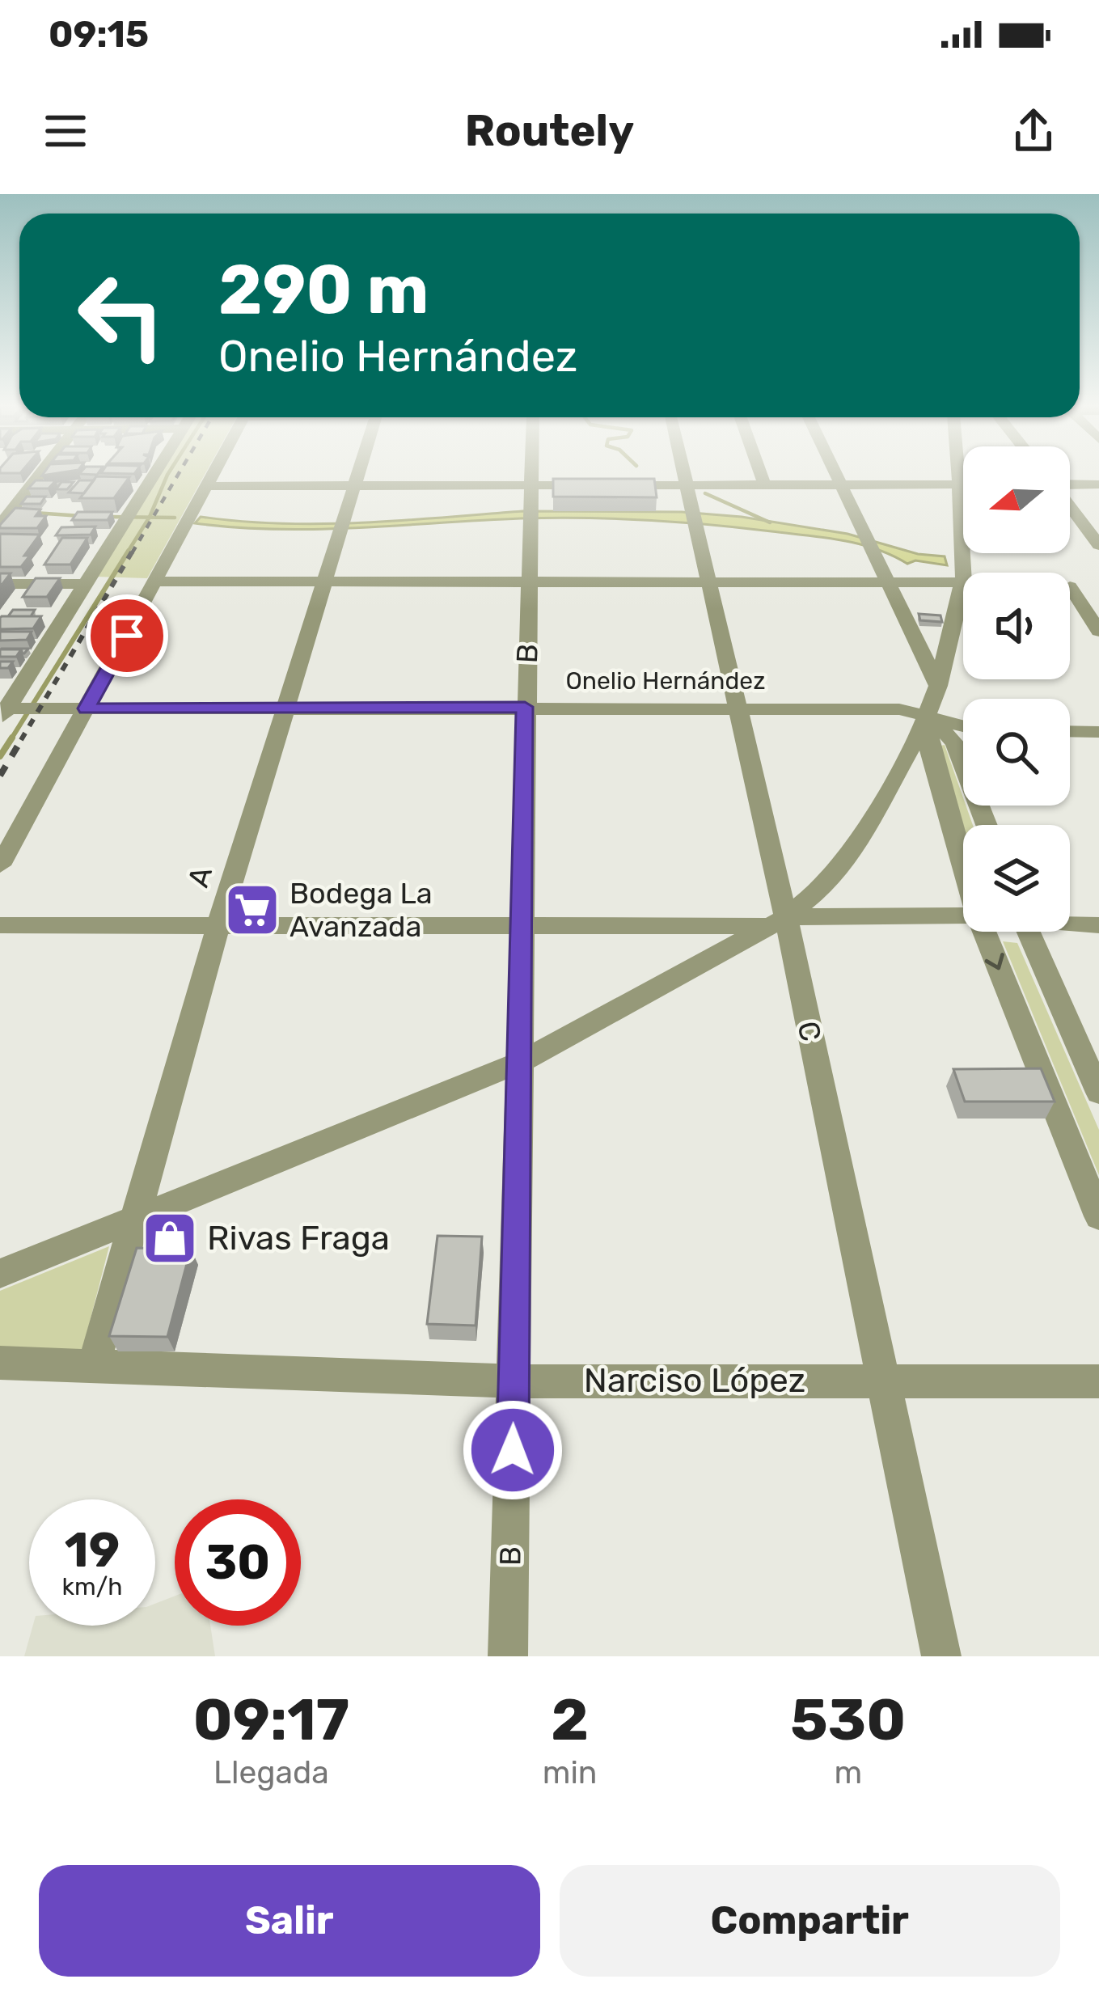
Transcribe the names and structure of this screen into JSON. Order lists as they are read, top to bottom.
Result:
{
  "streets": {
    "street": [
      "B",
      "Onelio Hernández",
      "A",
      "C",
      "Narciso López"
    ]
  },
  "crossings": [
    ["B", "Onelio Hernández"],
    ["B", "Narciso López"],
    ["Onelio Hernández", "A"],
    ["Onelio Hernández", "C"],
    ["A", "Narciso López"],
    ["C", "Narciso López"]
  ],
  "places": {
    "supermarket": ["Bodega La Avanzada"],
    "shop": ["Rivas Fraga"]
  },
  "north": "left",
  "page": {
    "status": "09:15",
    "header": "Routely",
    "turn": ["290 m", "Onelio Hernández"],
    "speed": "19 km/h",
    "limit": "30",
    "eta": [
      "09:17",
      "Llegada",
      "2",
      "min",
      "530",
      "m"
    ],
    "buttons": ["Salir", "Compartir"]
  }
}
